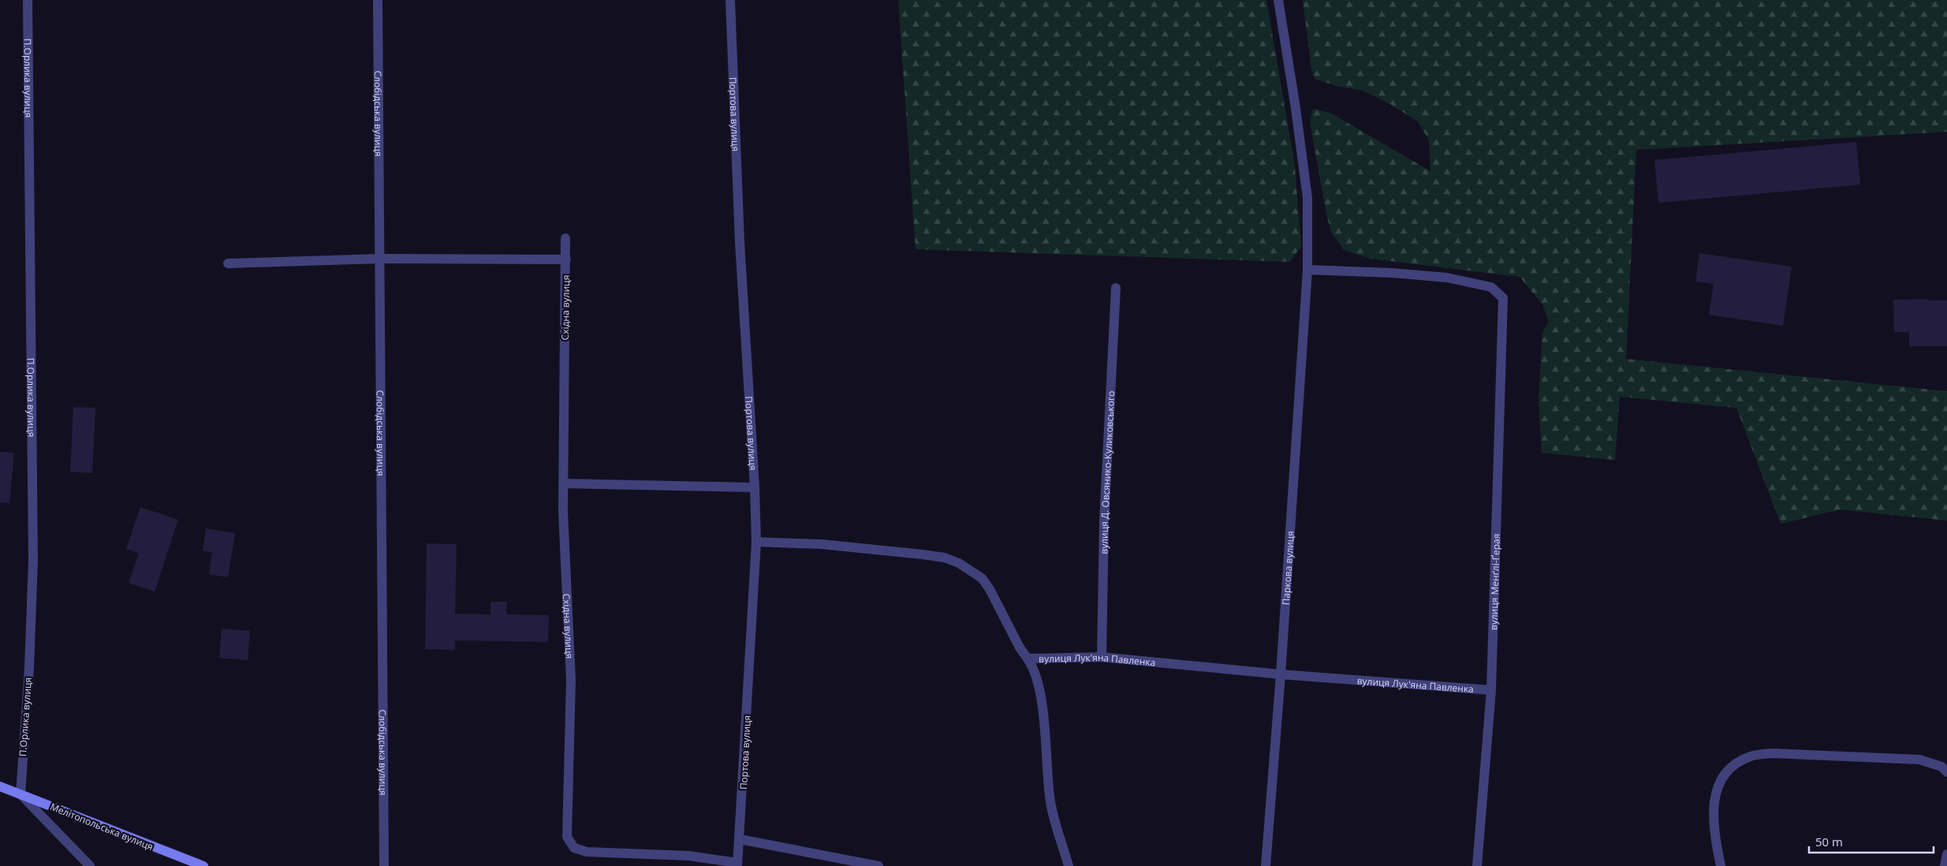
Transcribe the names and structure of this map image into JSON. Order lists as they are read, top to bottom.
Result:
{
  "streets": {
    "main road": ["Мелітопольська вулиця"],
    "street": [
      "П.Орлика вулиця",
      "Слобідська вулиця",
      "Портова вулиця",
      "Східна вулиця",
      "вулиця Д. Овсянико-Куликовського",
      "Паркова вулиця",
      "вулиця Менґлі-Ґерая",
      "вулиця Лук'яна Павленка"
    ]
  },
  "crossings": [
    ["П.Орлика вулиця", "Мелітопольська вулиця"],
    ["Портова вулиця", "Східна вулиця"],
    ["Портова вулиця", "вулиця Лук'яна Павленка"],
    ["вулиця Д. Овсянико-Куликовського", "вулиця Лук'яна Павленка"],
    ["Паркова вулиця", "вулиця Менґлі-Ґерая"],
    ["Паркова вулиця", "вулиця Лук'яна Павленка"],
    ["вулиця Менґлі-Ґерая", "вулиця Лук'яна Павленка"]
  ],
  "scale_bar": "50 m"
}
